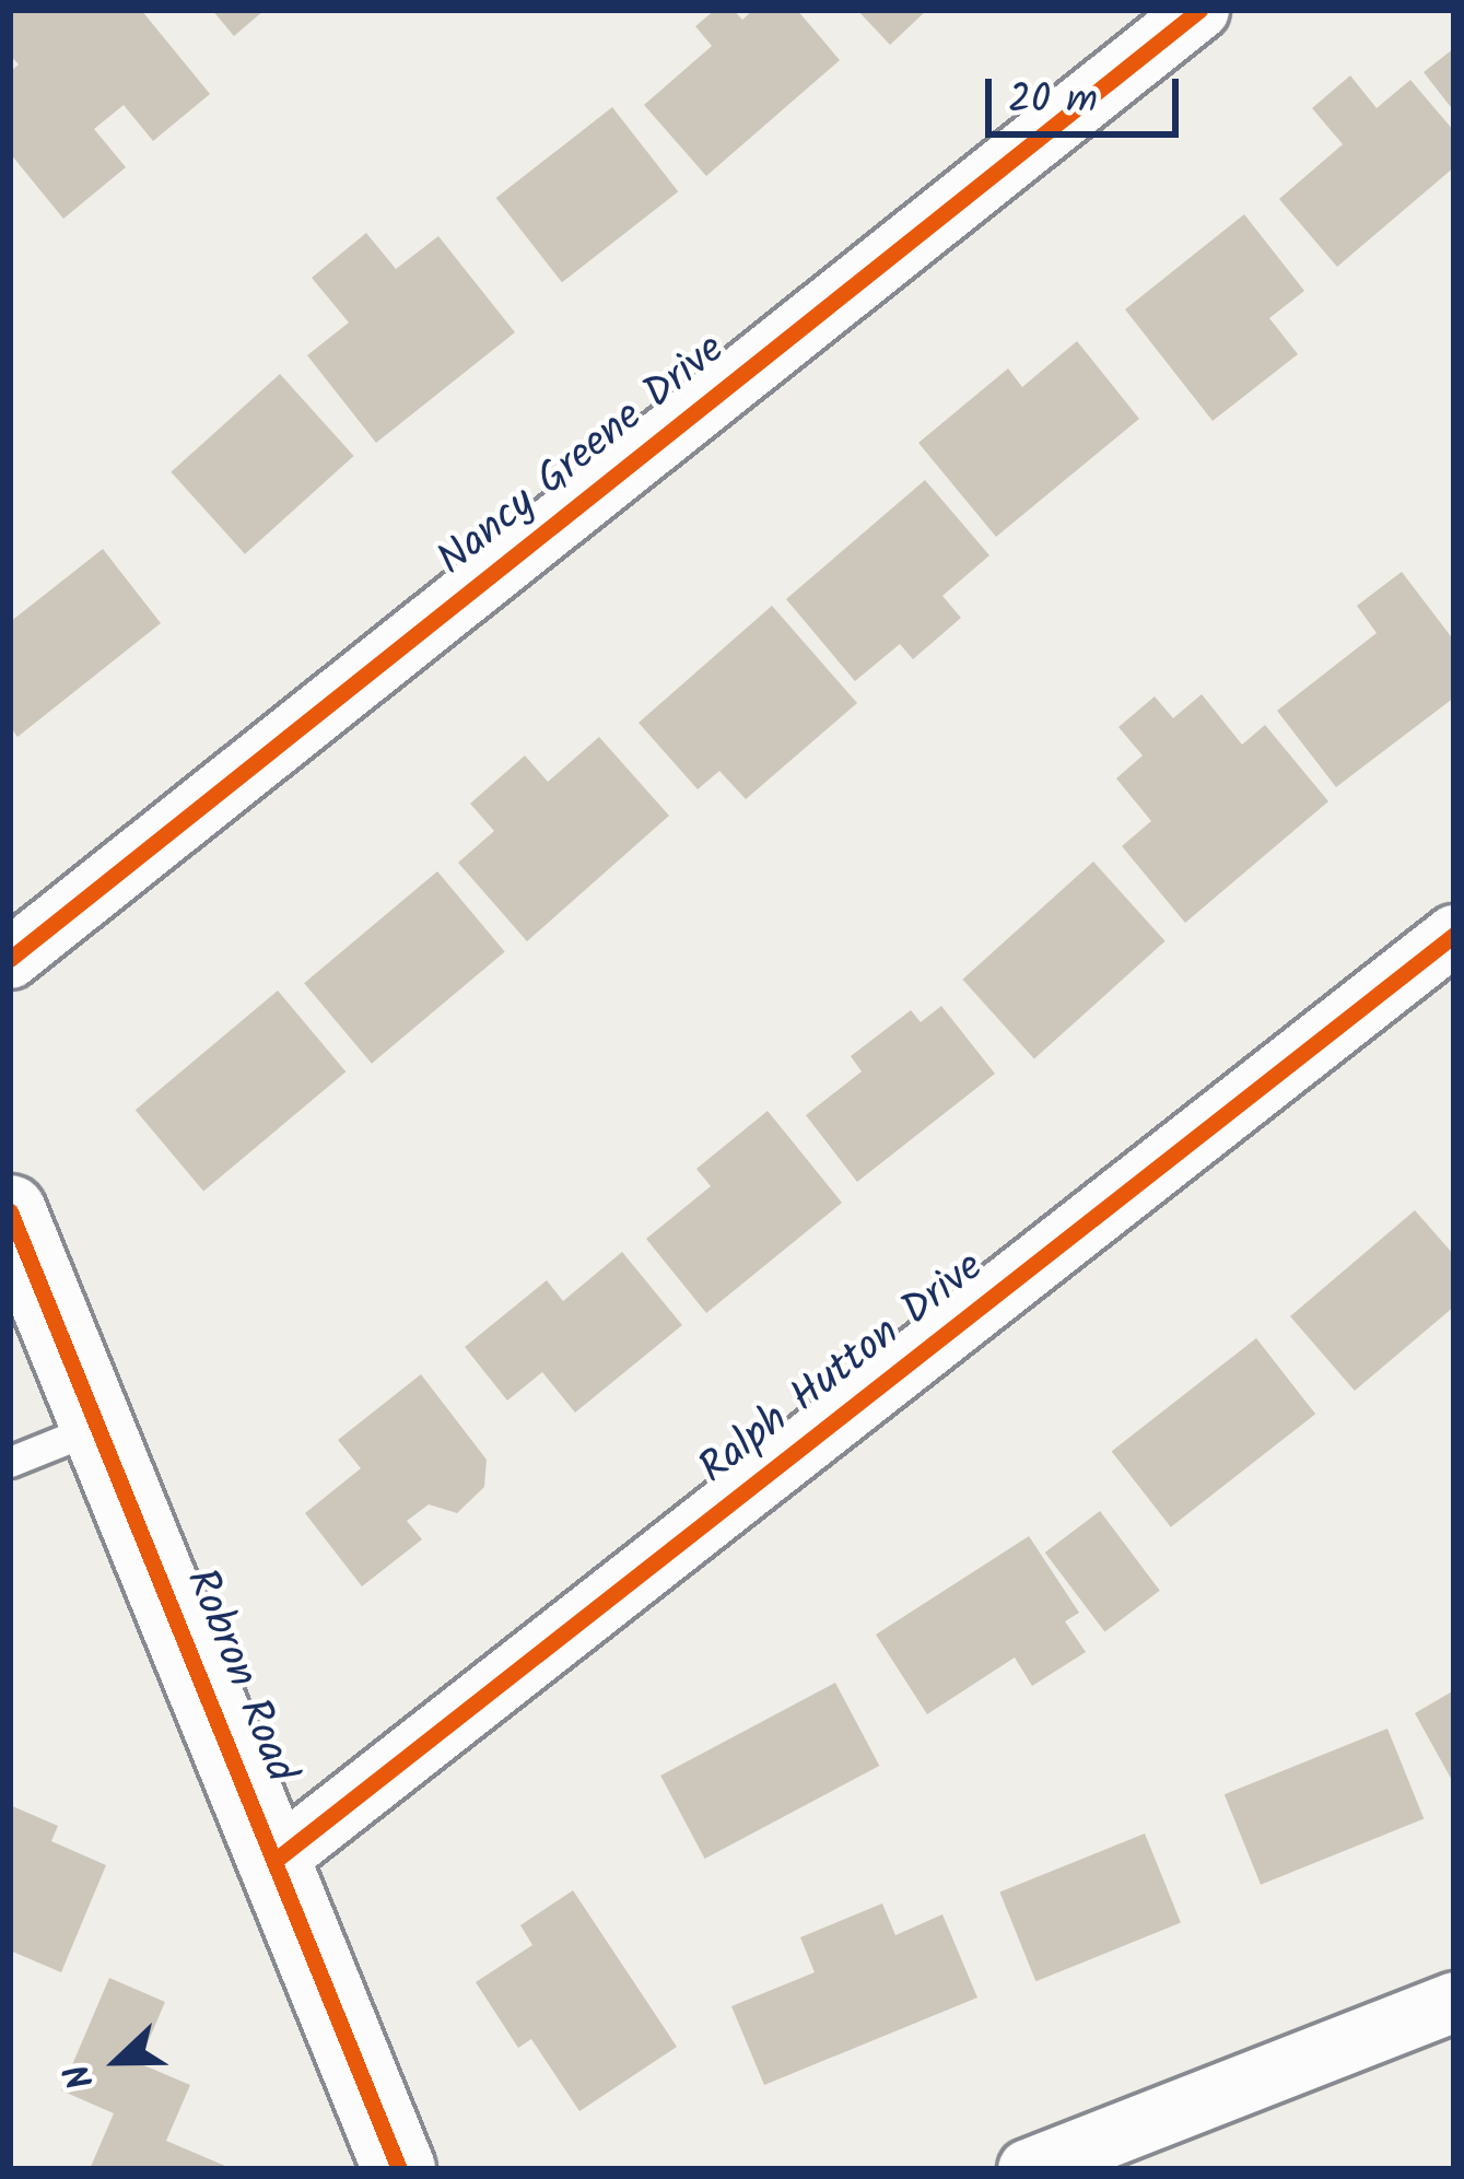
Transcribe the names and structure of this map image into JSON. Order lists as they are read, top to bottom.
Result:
{
  "streets": {
    "street": ["Nancy Greene Drive", "Ralph Hutton Drive", "Robron Road"]
  },
  "crossings": [
    ["Ralph Hutton Drive", "Robron Road"]
  ],
  "scale_bar": "20 m",
  "north": "left"
}
